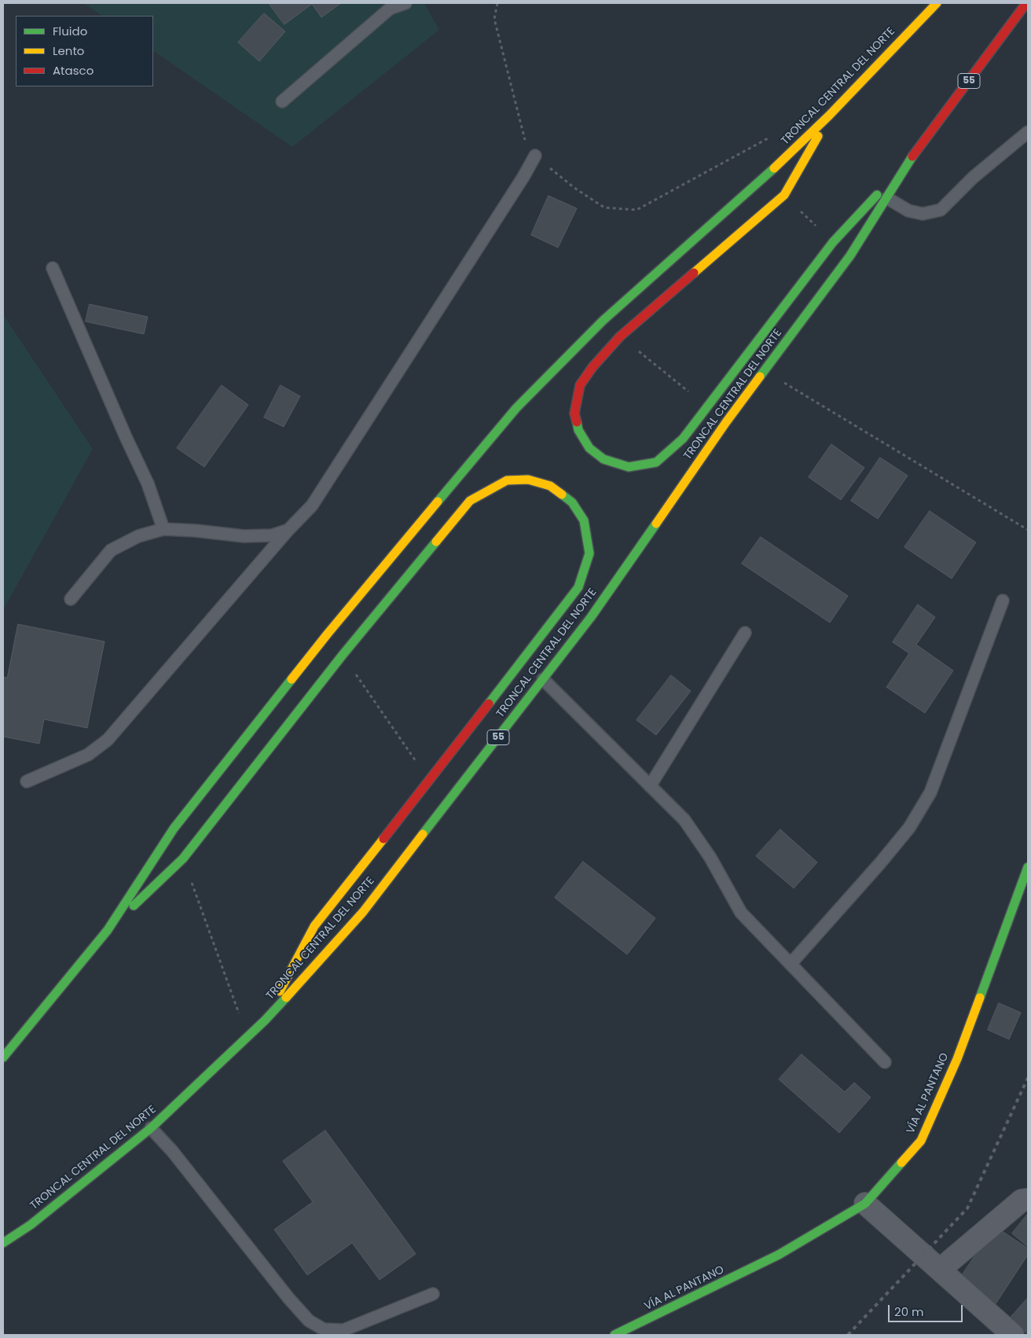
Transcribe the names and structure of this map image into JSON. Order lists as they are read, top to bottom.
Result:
{
  "streets": {
    "main road": ["55", "TRONCAL CENTRAL DEL NORTE", "VÍA AL PANTANO"]
  },
  "legend": ["Fluido", "Lento", "Atasco"],
  "scale_bar": "20 m"
}
